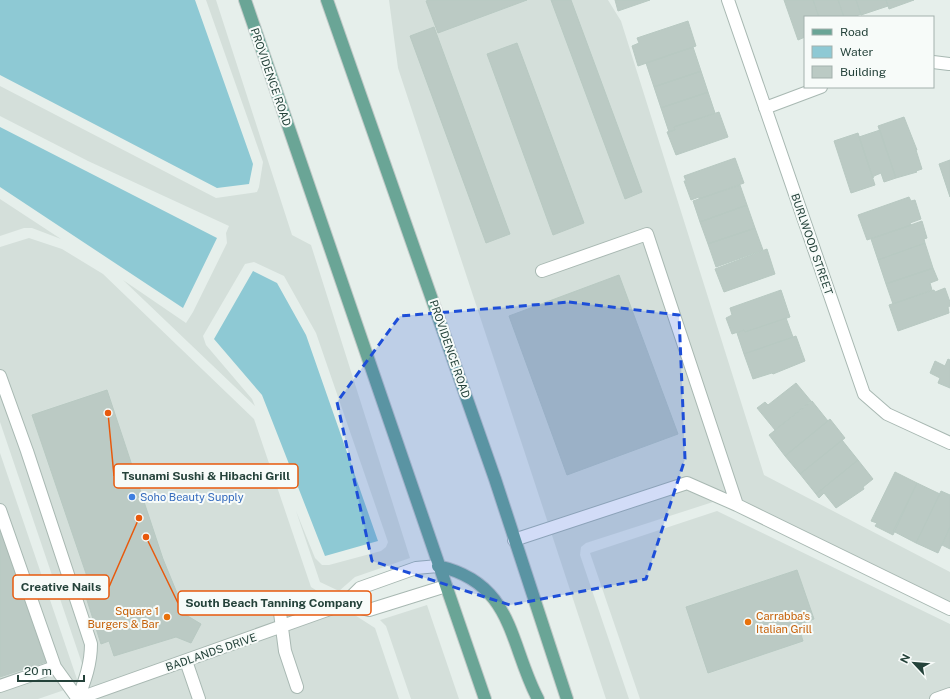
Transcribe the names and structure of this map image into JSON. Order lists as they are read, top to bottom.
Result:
{
  "streets": {
    "main road": ["PROVIDENCE ROAD"],
    "street": ["BURLWOOD STREET", "BADLANDS DRIVE"]
  },
  "crossings": [
    ["PROVIDENCE ROAD", "BADLANDS DRIVE"]
  ],
  "places": [
    "Tsunami Sushi & Hibachi Grill",
    "Soho Beauty Supply",
    "Creative Nails",
    "South Beach Tanning Company",
    "Square 1 Burgers & Bar",
    "Carrabba's Italian Grill"
  ],
  "legend": ["Road", "Water", "Building"],
  "scale_bar": "20 m",
  "north": "top left"
}
